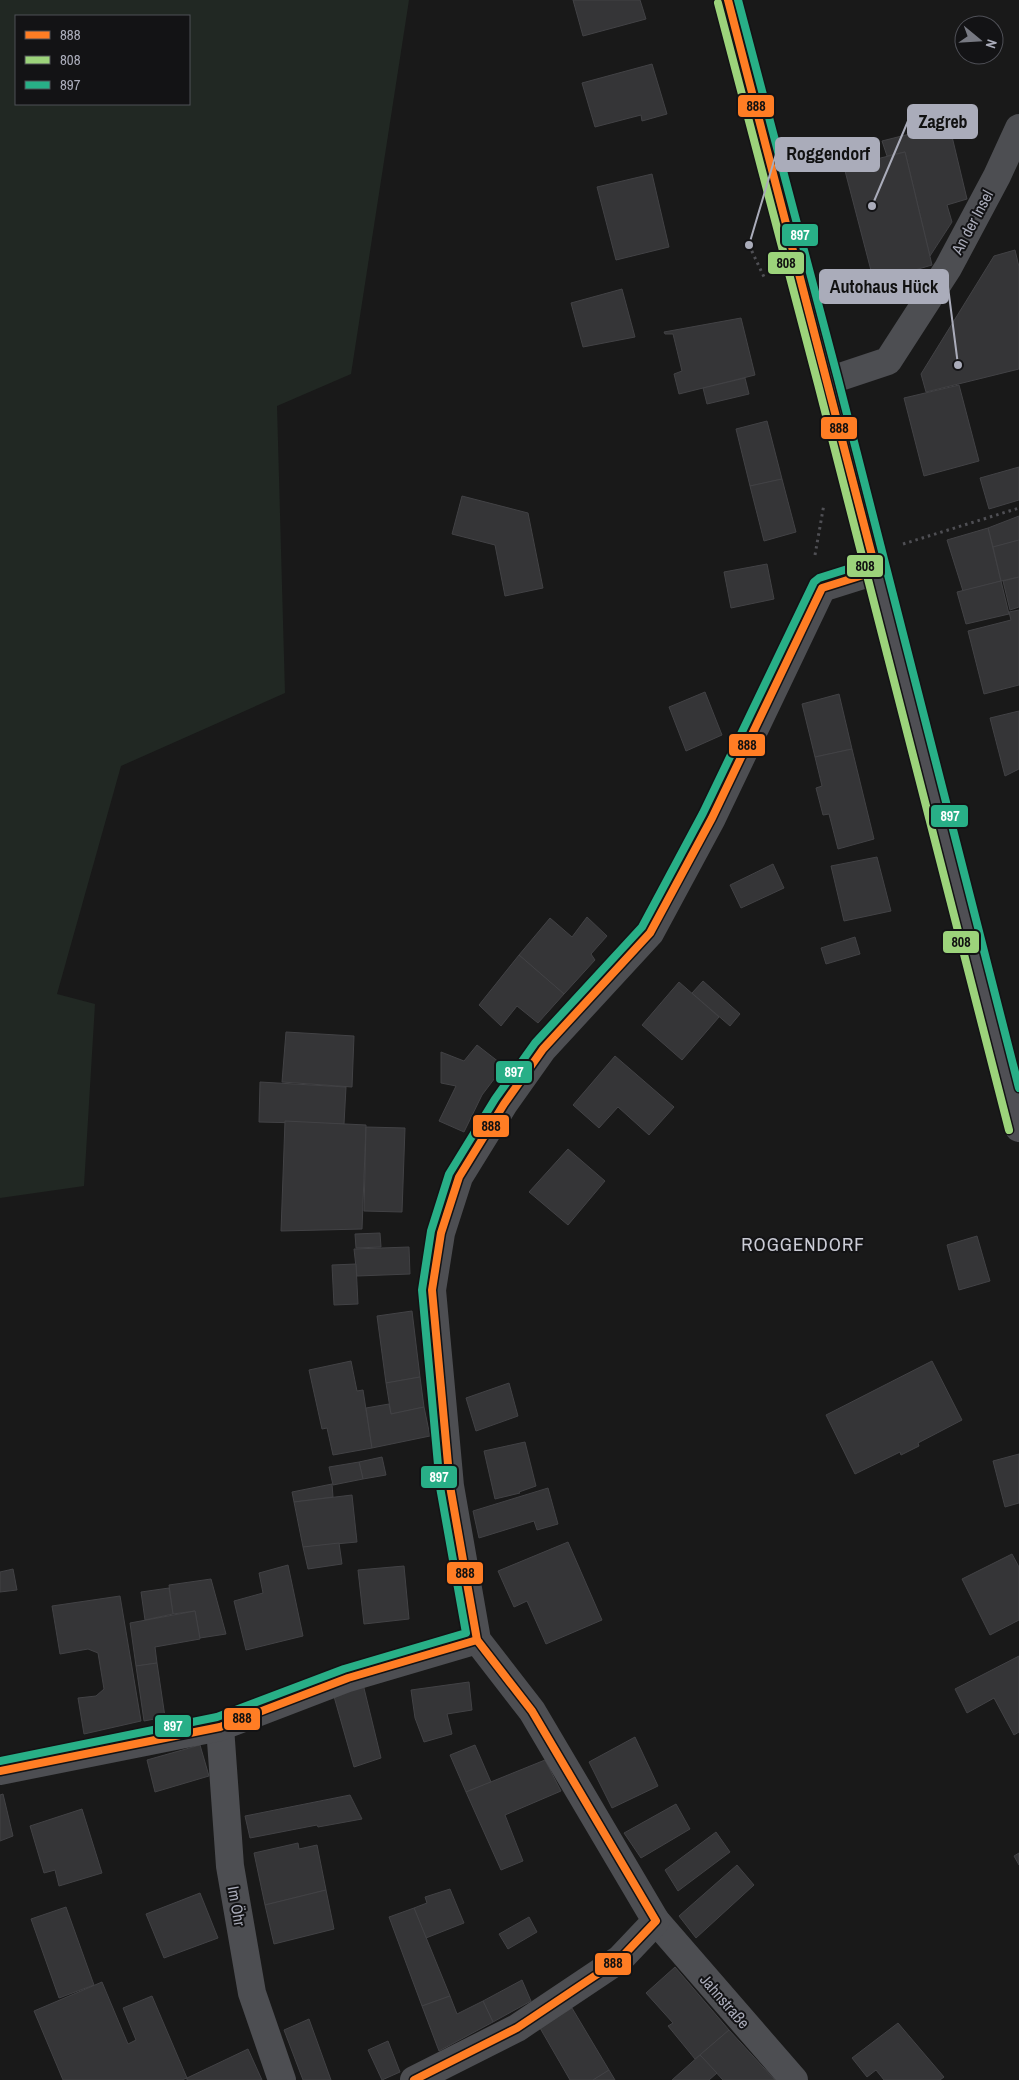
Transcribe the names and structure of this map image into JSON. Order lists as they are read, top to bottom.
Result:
{
  "streets": {
    "street": ["An der Insel", "Im Öhr", "Jahnstraße"]
  },
  "districts": ["ROGGENDORF"],
  "places": ["Zagreb", "Roggendorf", "Autohaus Hück"],
  "lines": ["transit line 888", "transit line 897", "transit line 808"],
  "legend": ["888", "808", "897"],
  "north": "right"
}
